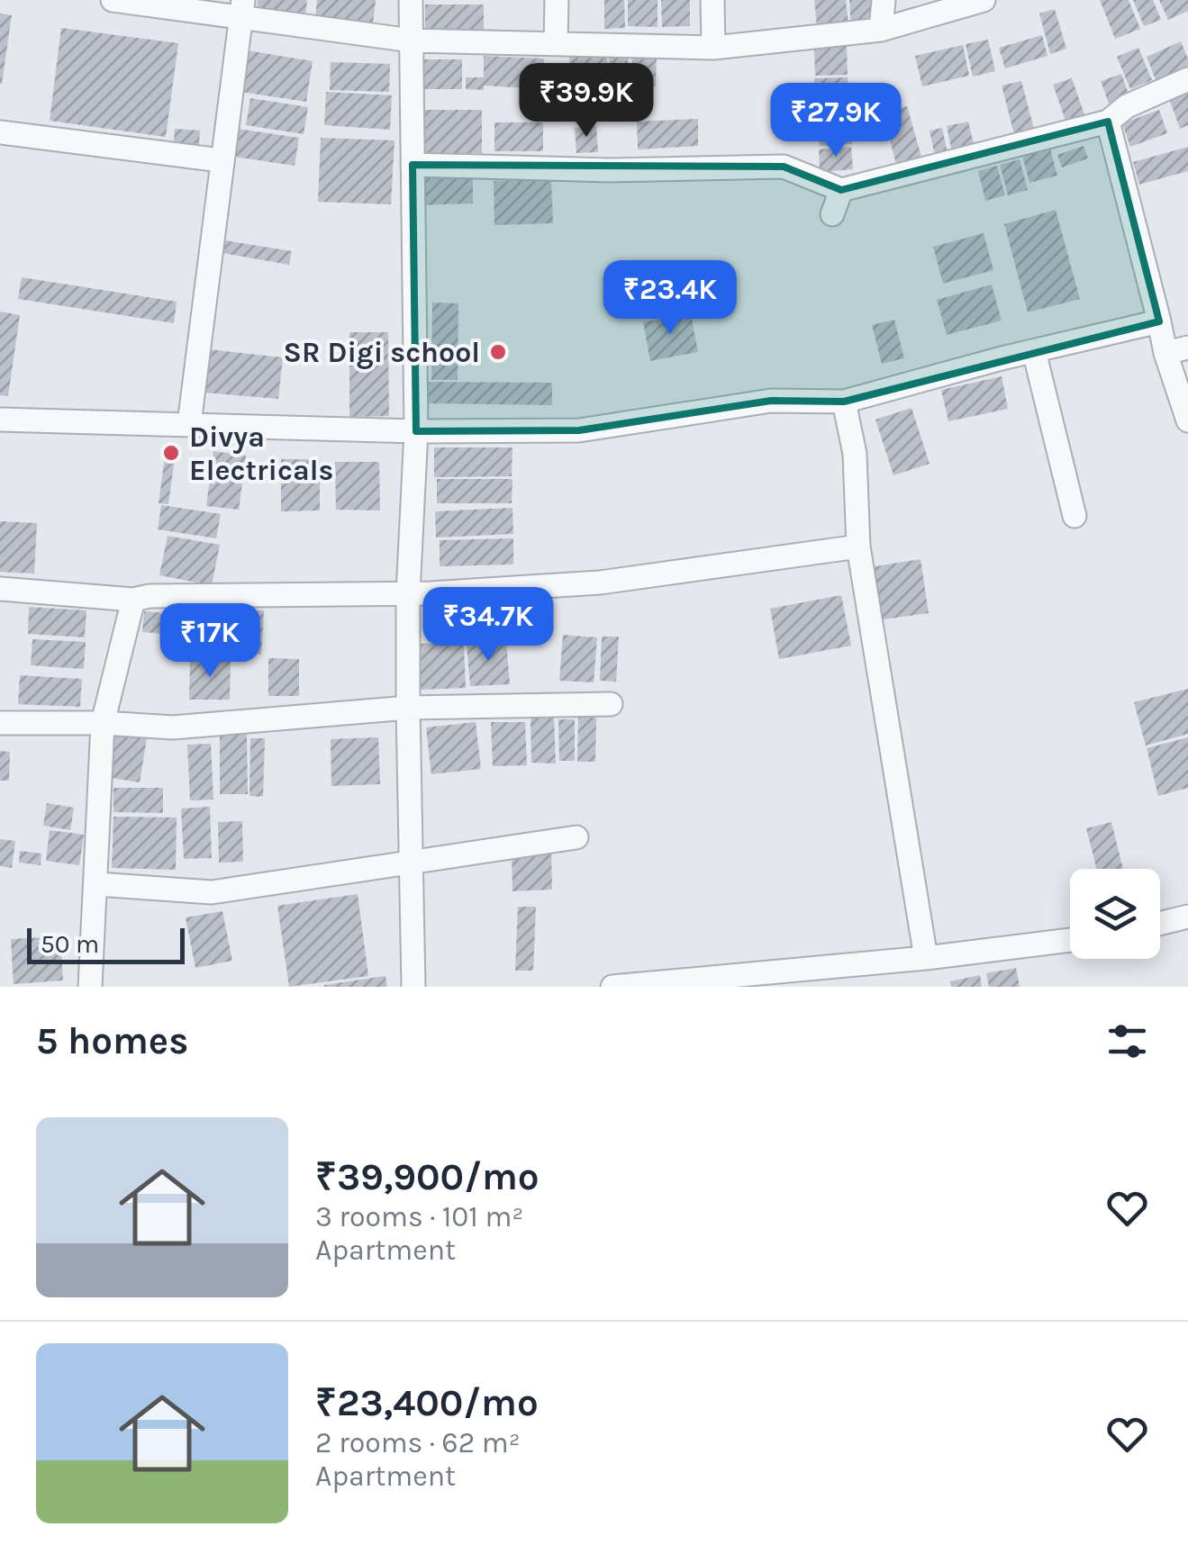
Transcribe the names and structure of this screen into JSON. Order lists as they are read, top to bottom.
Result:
{
  "places": ["SR Digi school", "Divya Electricals"],
  "scale_bar": "50 m",
  "page": {
    "price": [
      "₹39.9K",
      "₹27.9K",
      "₹23.4K",
      "₹34.7K",
      "₹17K"
    ],
    "scale": "50 m",
    "heading": "5 homes",
    "list": [
      {
        "name": "₹39,900/mo",
        "note": "3 rooms · 101 m² · Apartment"
      },
      {
        "name": "₹23,400/mo",
        "note": "2 rooms · 62 m² · Apartment"
      }
    ]
  }
}
